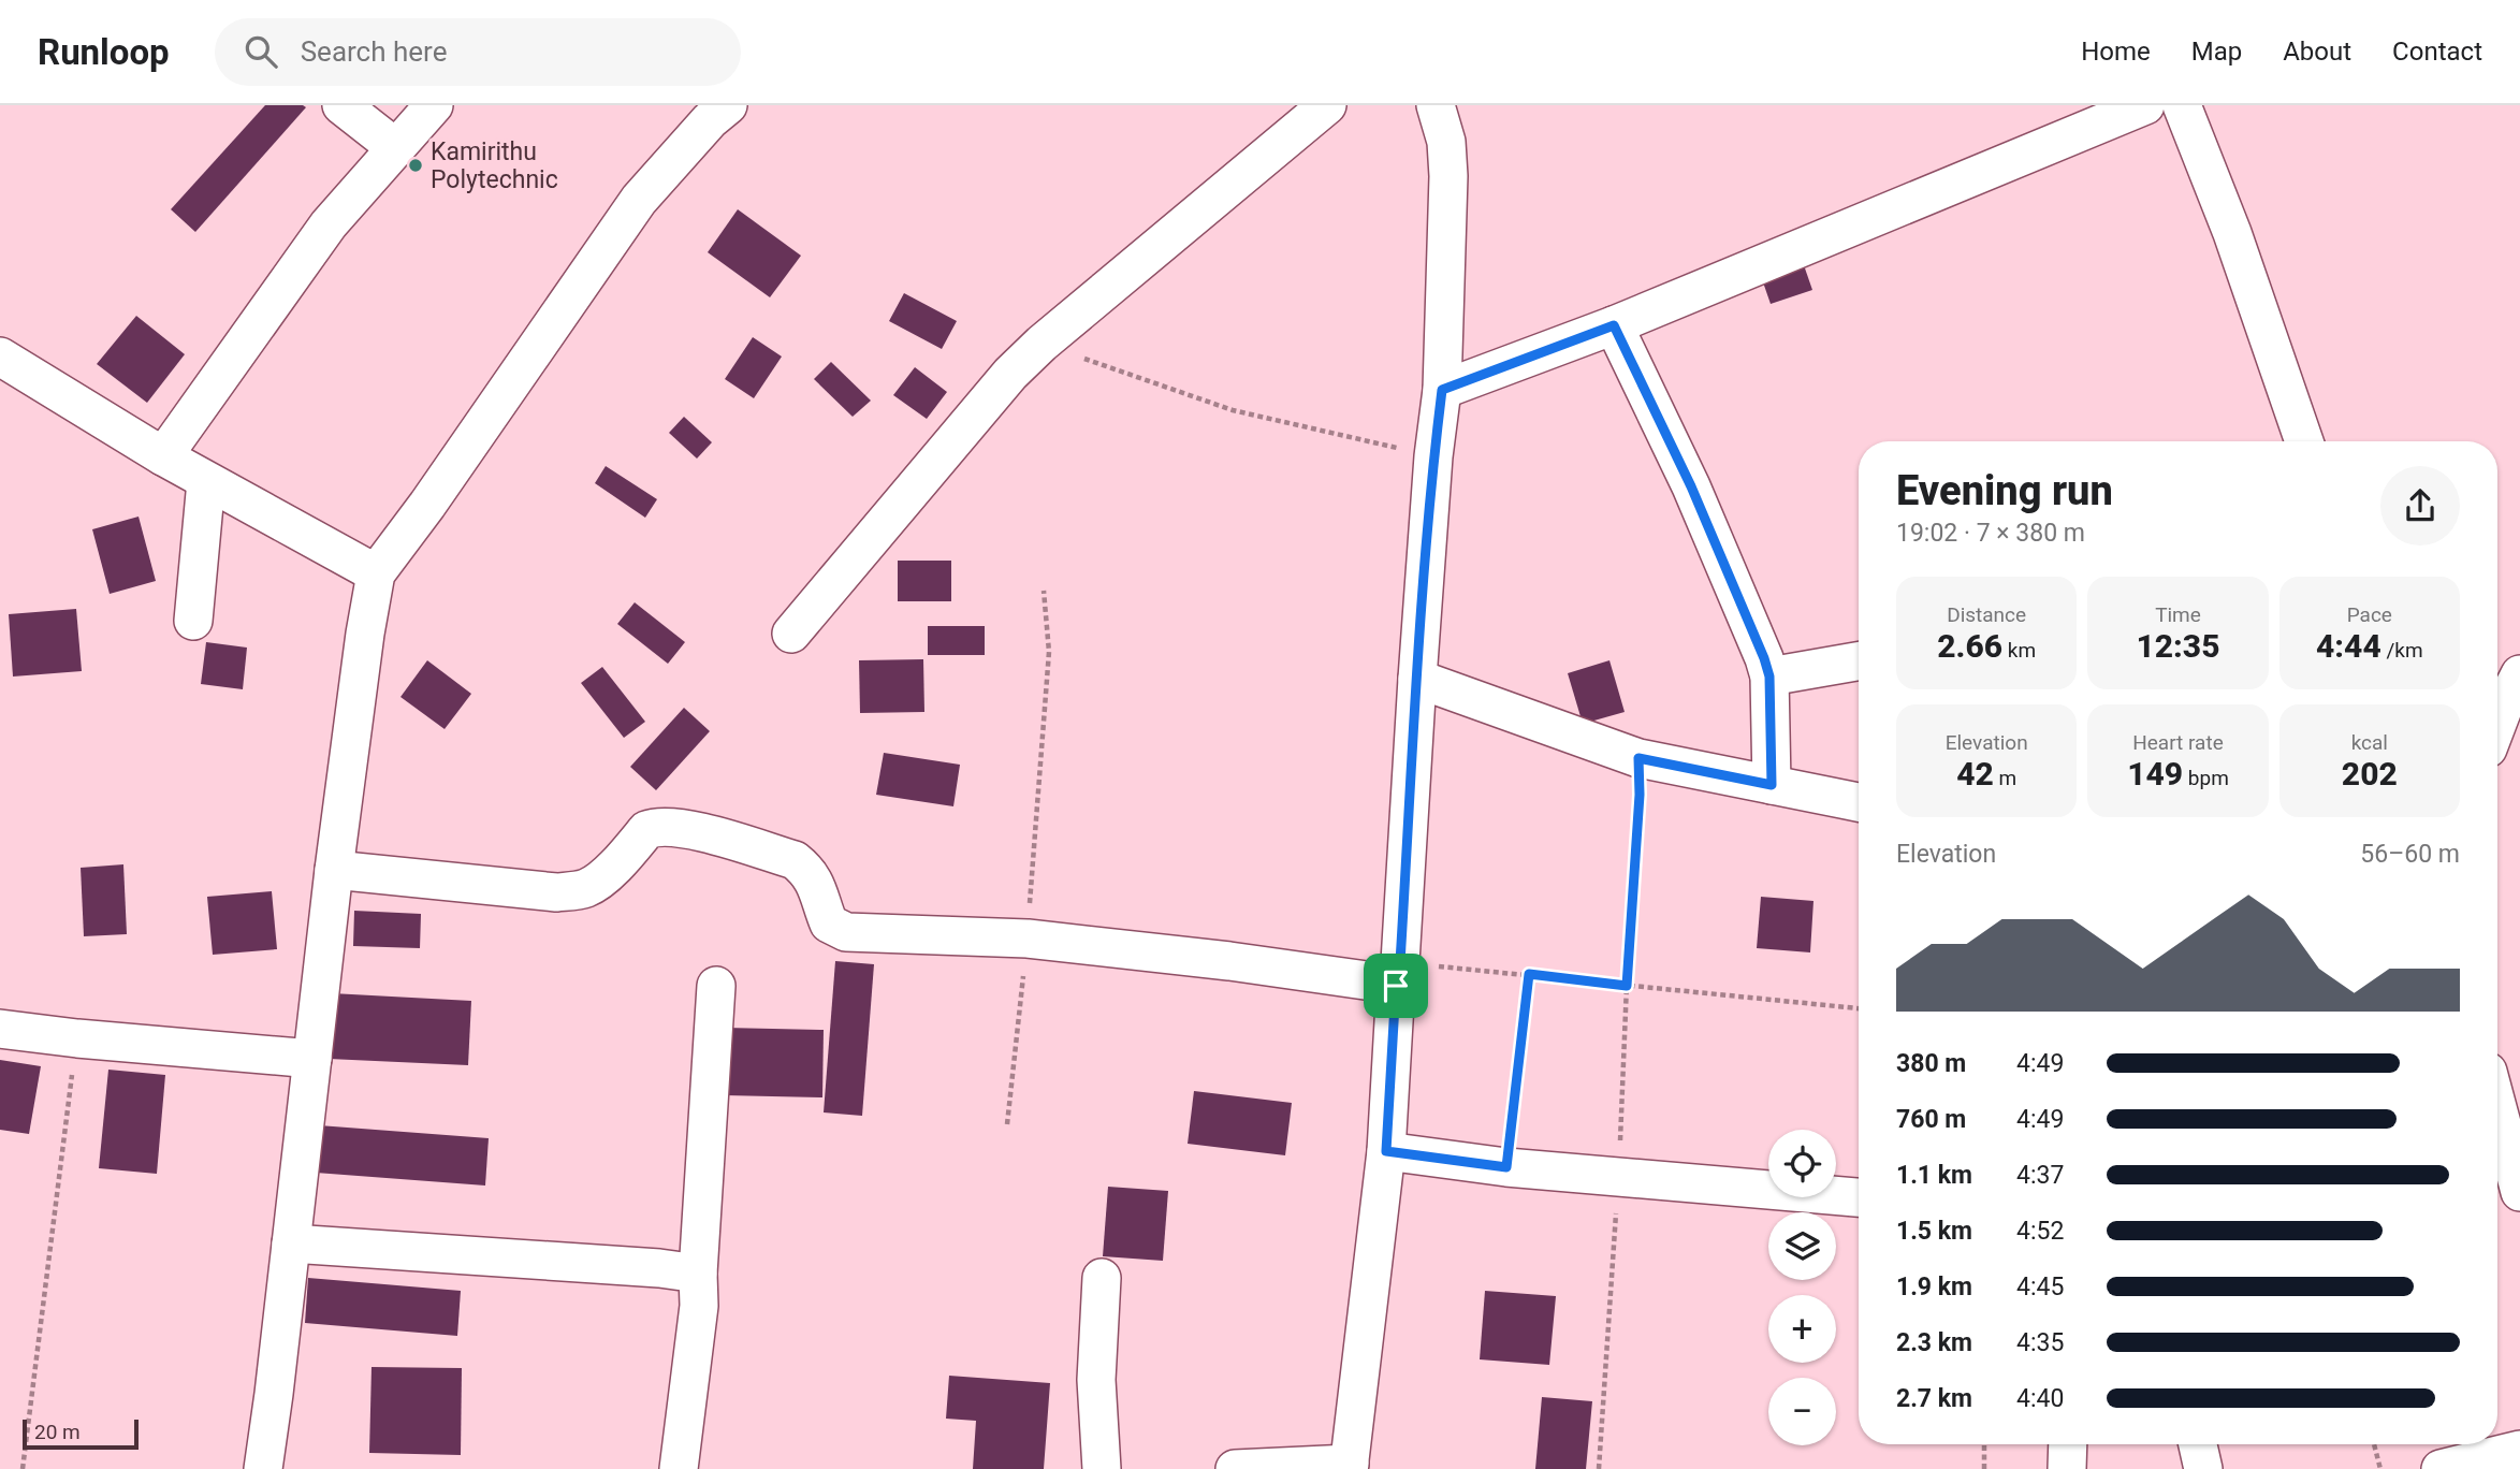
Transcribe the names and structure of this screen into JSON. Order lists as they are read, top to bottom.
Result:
{
  "places": ["Kamirithu Polytechnic"],
  "scale_bar": "20 m",
  "page": {
    "header": "Runloop",
    "search": "Search here",
    "nav": [
      "Home",
      "Map",
      "About",
      "Contact"
    ],
    "heading": ["Evening run", "19:02 · 7 × 380 m"],
    "stats": [
      ["Distance", "2.66 km"],
      ["Time", "12:35"],
      ["Pace", "4:44 /km"],
      ["Elevation", "42 m"],
      ["Heart rate", "149 bpm"],
      ["kcal", "202"]
    ],
    "chart": ["Elevation", "56–60 m"],
    "list": [
      {
        "name": "380 m",
        "note": "4:49"
      },
      {
        "name": "760 m",
        "note": "4:49"
      },
      {
        "name": "1.1 km",
        "note": "4:37"
      },
      {
        "name": "1.5 km",
        "note": "4:52"
      },
      {
        "name": "1.9 km",
        "note": "4:45"
      },
      {
        "name": "2.3 km",
        "note": "4:35"
      },
      {
        "name": "2.7 km",
        "note": "4:40"
      }
    ],
    "map_buttons": ["+", "−"],
    "scale": "20 m"
  }
}
